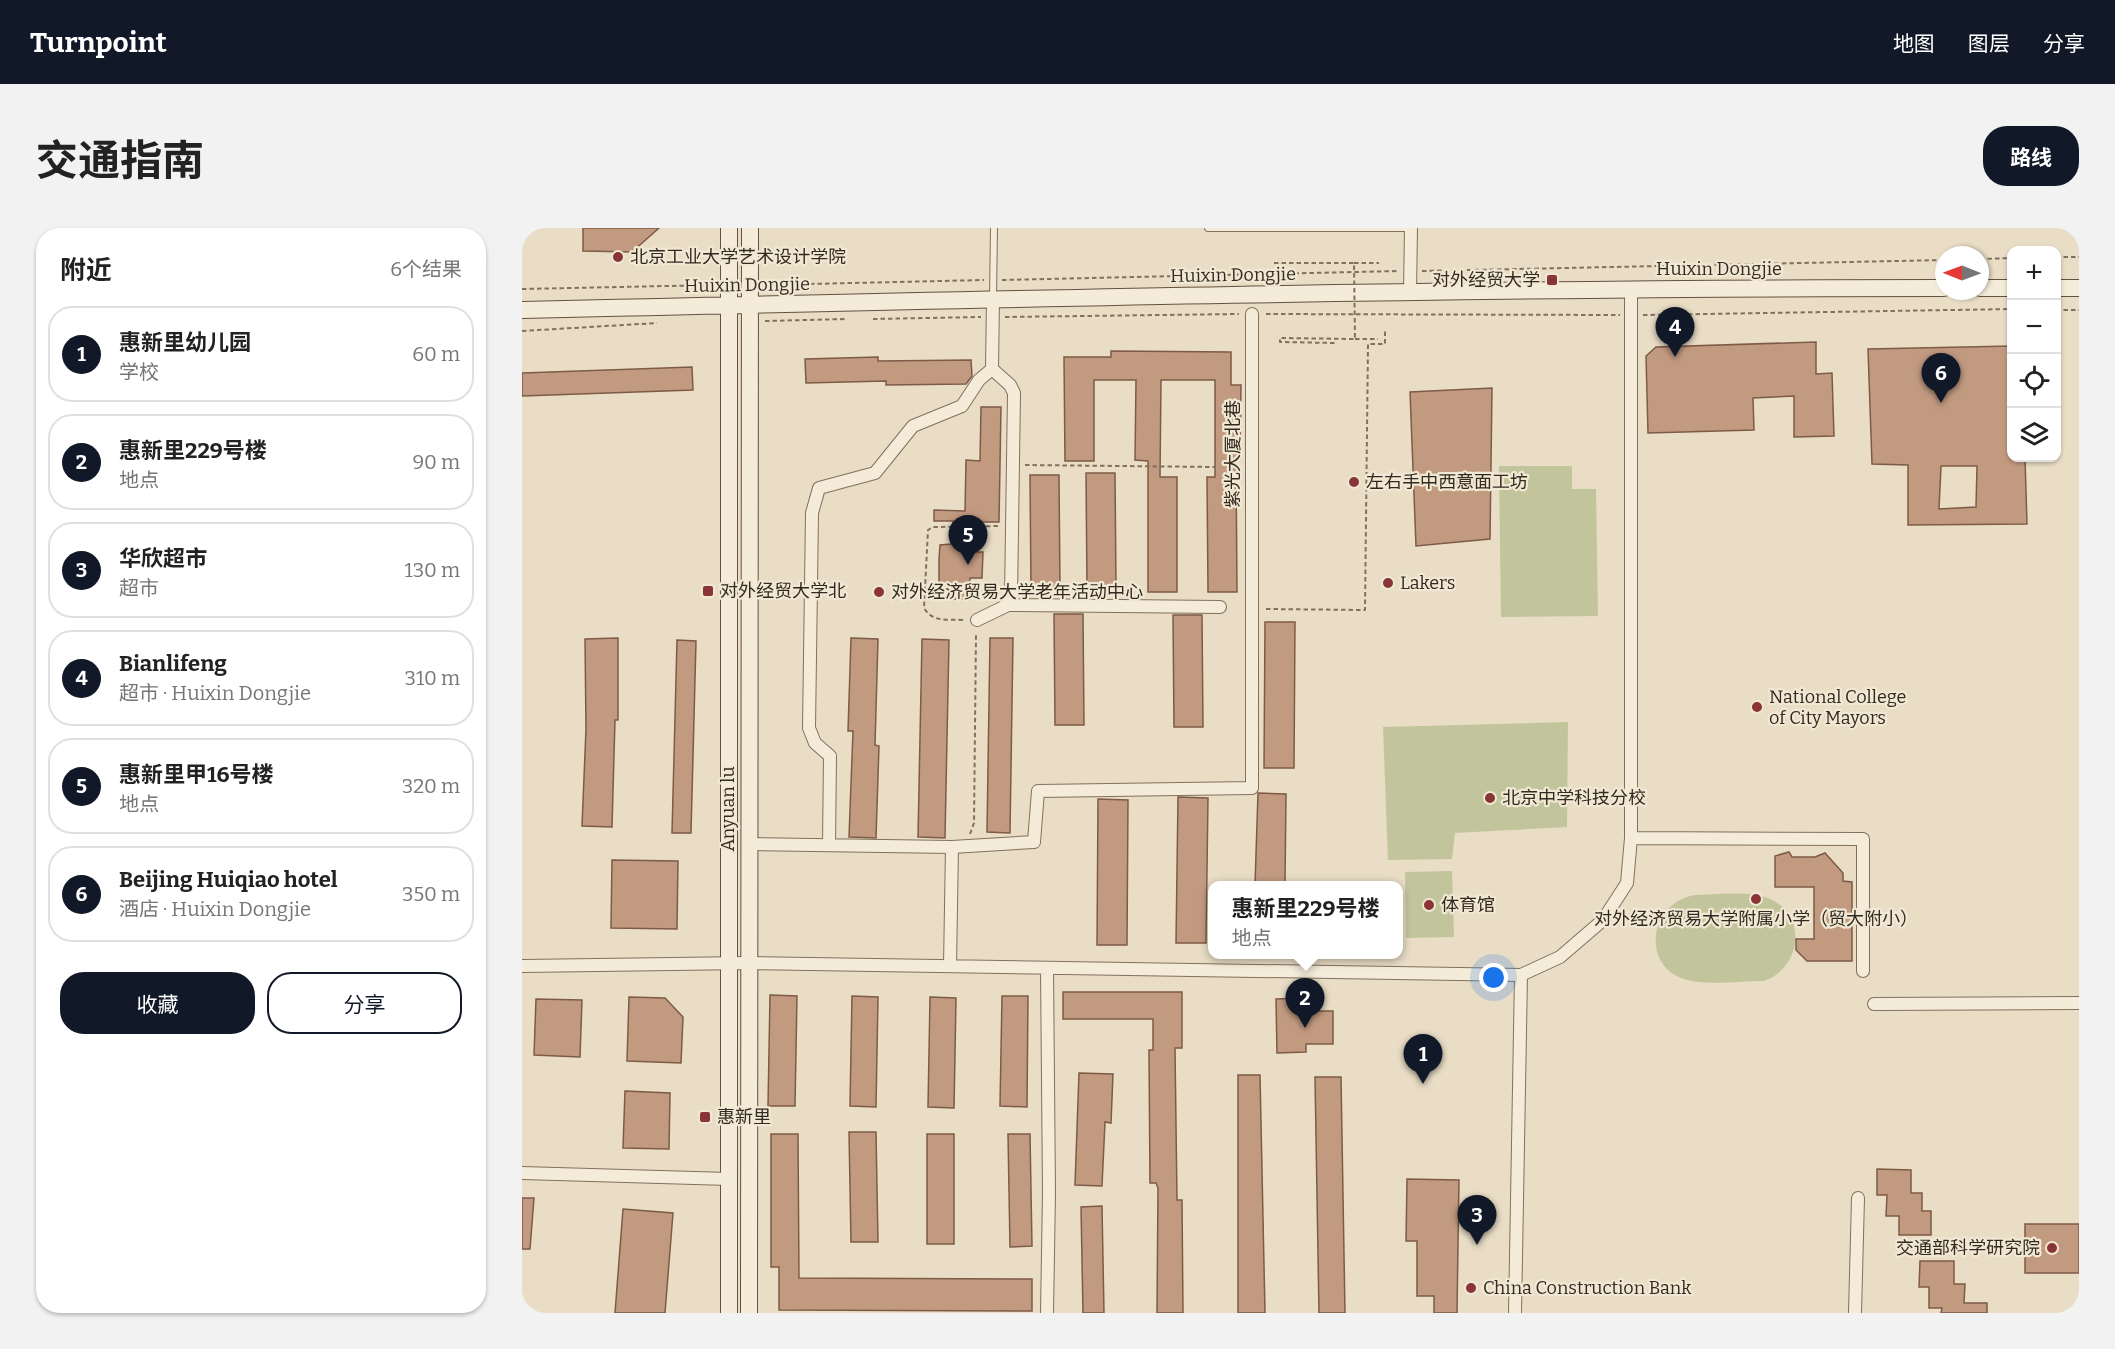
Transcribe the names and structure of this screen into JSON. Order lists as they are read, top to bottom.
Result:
{
  "streets": {
    "main road": ["Huixin Dongjie", "Anyuan lu"],
    "street": ["紫光大厦北巷"]
  },
  "crossings": [
    ["Huixin Dongjie", "Anyuan lu"]
  ],
  "places": {
    "other": [
      "北京工业大学艺术设计学院",
      "左右手中西意面工坊",
      "Lakers",
      "对外经济贸易大学老年活动中心",
      "National College of City Mayors",
      "北京中学科技分校",
      "对外经济贸易大学附属小学（贸大附小）",
      "体育馆",
      "交通部科学研究院",
      "China Construction Bank"
    ],
    "transit": ["对外经贸大学", "对外经贸大学北", "惠新里"]
  },
  "north": "left",
  "page": {
    "header": "Turnpoint",
    "nav": ["地图", "图层", "分享"],
    "title": "交通指南",
    "buttons": [
      "路线",
      ["收藏", "分享"]
    ],
    "heading": ["附近", "6个结果"],
    "map_buttons": ["+", "−"],
    "list": [
      {
        "mark": "1",
        "name": "惠新里幼儿园",
        "note": "学校",
        "value": "60 m"
      },
      {
        "mark": "2",
        "name": "惠新里229号楼",
        "note": "地点",
        "value": "90 m"
      },
      {
        "mark": "3",
        "name": "华欣超市",
        "note": "超市",
        "value": "130 m"
      },
      {
        "mark": "4",
        "name": "Bianlifeng",
        "note": "超市 · Huixin Dongjie",
        "value": "310 m"
      },
      {
        "mark": "5",
        "name": "惠新里甲16号楼",
        "note": "地点",
        "value": "320 m"
      },
      {
        "mark": "6",
        "name": "Beijing Huiqiao hotel",
        "note": "酒店 · Huixin Dongjie",
        "value": "350 m"
      }
    ],
    "pins": [
      "4",
      "6",
      "5",
      "2",
      "1",
      "3"
    ],
    "popup": ["惠新里229号楼", "地点"]
  }
}
